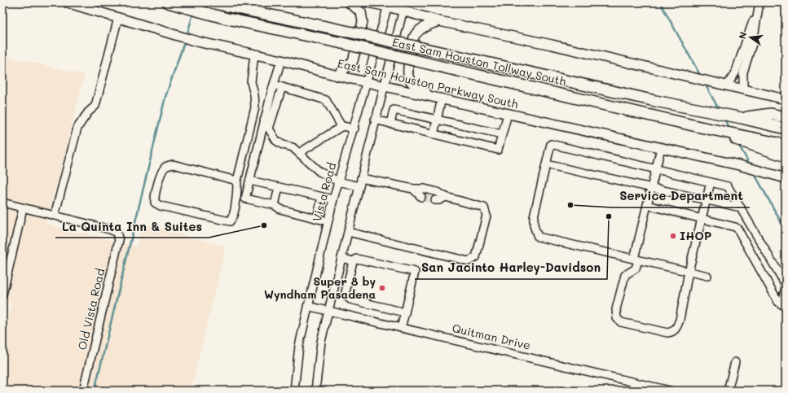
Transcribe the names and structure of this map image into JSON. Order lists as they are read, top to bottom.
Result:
{
  "streets": {
    "highway": ["East Sam Houston Tollway South"],
    "main road": ["East Sam Houston Parkway South"],
    "street": ["Vista Road", "Old Vista Road", "Quitman Drive"]
  },
  "crossings": [
    ["East Sam Houston Parkway South", "Vista Road"],
    ["Vista Road", "Quitman Drive"]
  ],
  "places": [
    "Service Department",
    "San Jacinto Harley-Davidson",
    "La Quinta Inn & Suites",
    "IHOP",
    "Super 8 by Wyndham Pasadena"
  ],
  "north": "left"
}
